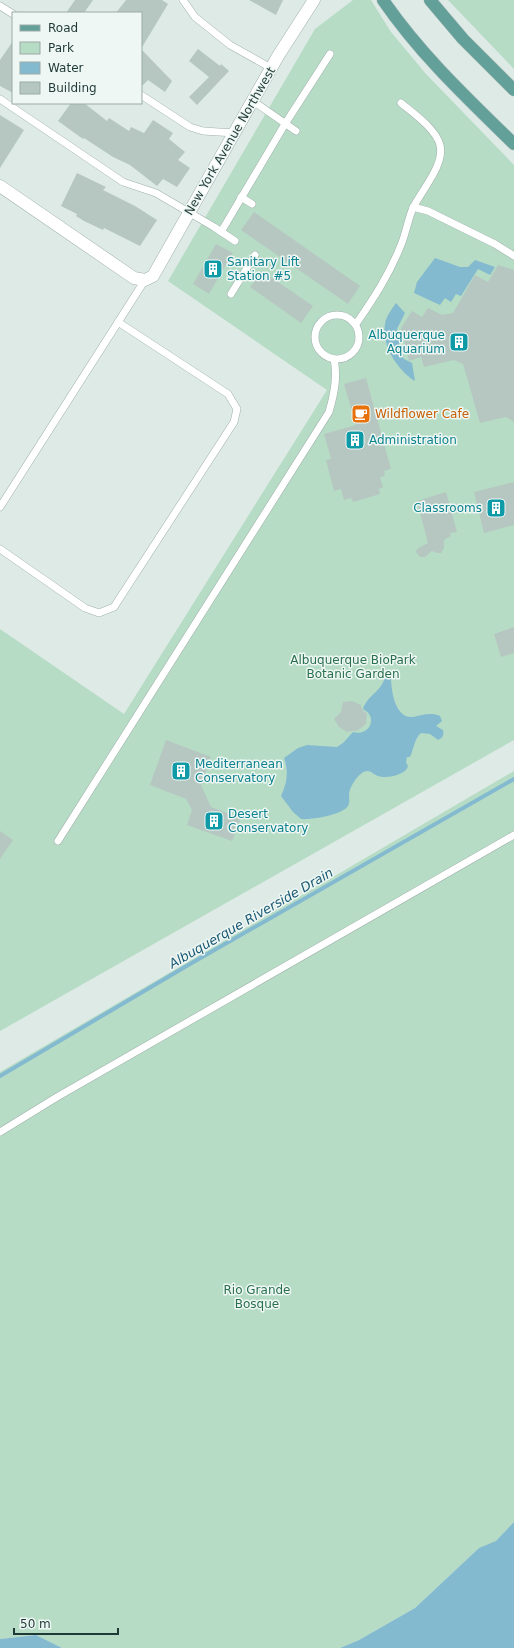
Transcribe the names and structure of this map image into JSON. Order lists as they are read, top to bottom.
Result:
{
  "streets": {
    "street": ["New York Avenue Northwest"]
  },
  "water": ["Albuquerque Riverside Drain"],
  "parks": ["Albuquerque BioPark Botanic Garden", "Rio Grande Bosque"],
  "places": {
    "building": [
      "Sanitary Lift Station #5",
      "Albuquerque Aquarium",
      "Administration",
      "Classrooms",
      "Mediterranean Conservatory",
      "Desert Conservatory"
    ],
    "cafe": ["Wildflower Cafe"]
  },
  "legend": [
    "Road",
    "Park",
    "Water",
    "Building"
  ],
  "scale_bar": "50 m"
}
